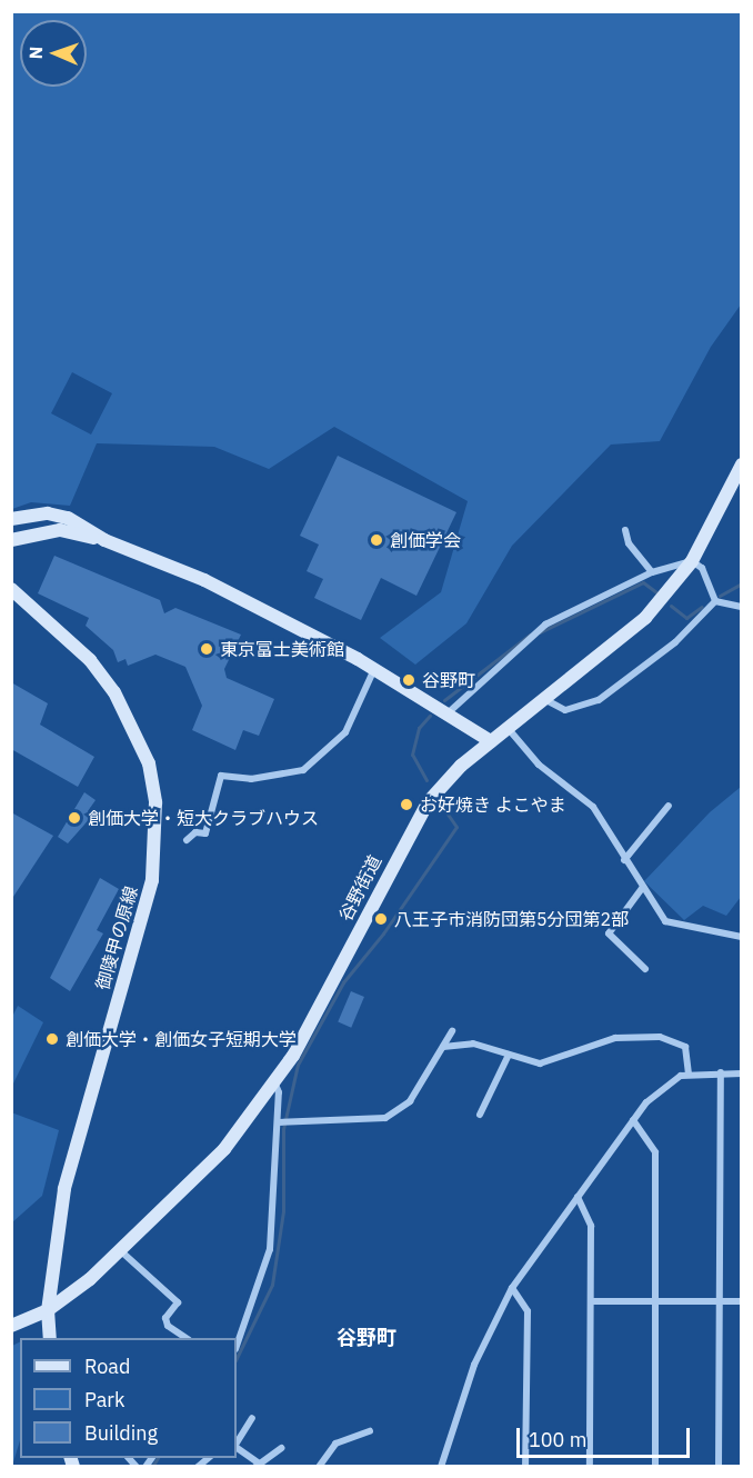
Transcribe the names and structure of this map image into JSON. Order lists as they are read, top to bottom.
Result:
{
  "streets": {
    "street": ["谷野街道", "御陵甲の原線"]
  },
  "crossings": [
    ["谷野街道", "御陵甲の原線"]
  ],
  "districts": ["谷野町"],
  "places": [
    "創価学会",
    "東京富士美術館",
    "谷野町",
    "お好焼き よこやま",
    "創価大学・短大クラブハウス",
    "八王子市消防団第5分団第2部",
    "創価大学・創価女子短期大学"
  ],
  "legend": ["Road", "Park", "Building"],
  "scale_bar": "100 m",
  "north": "left"
}
